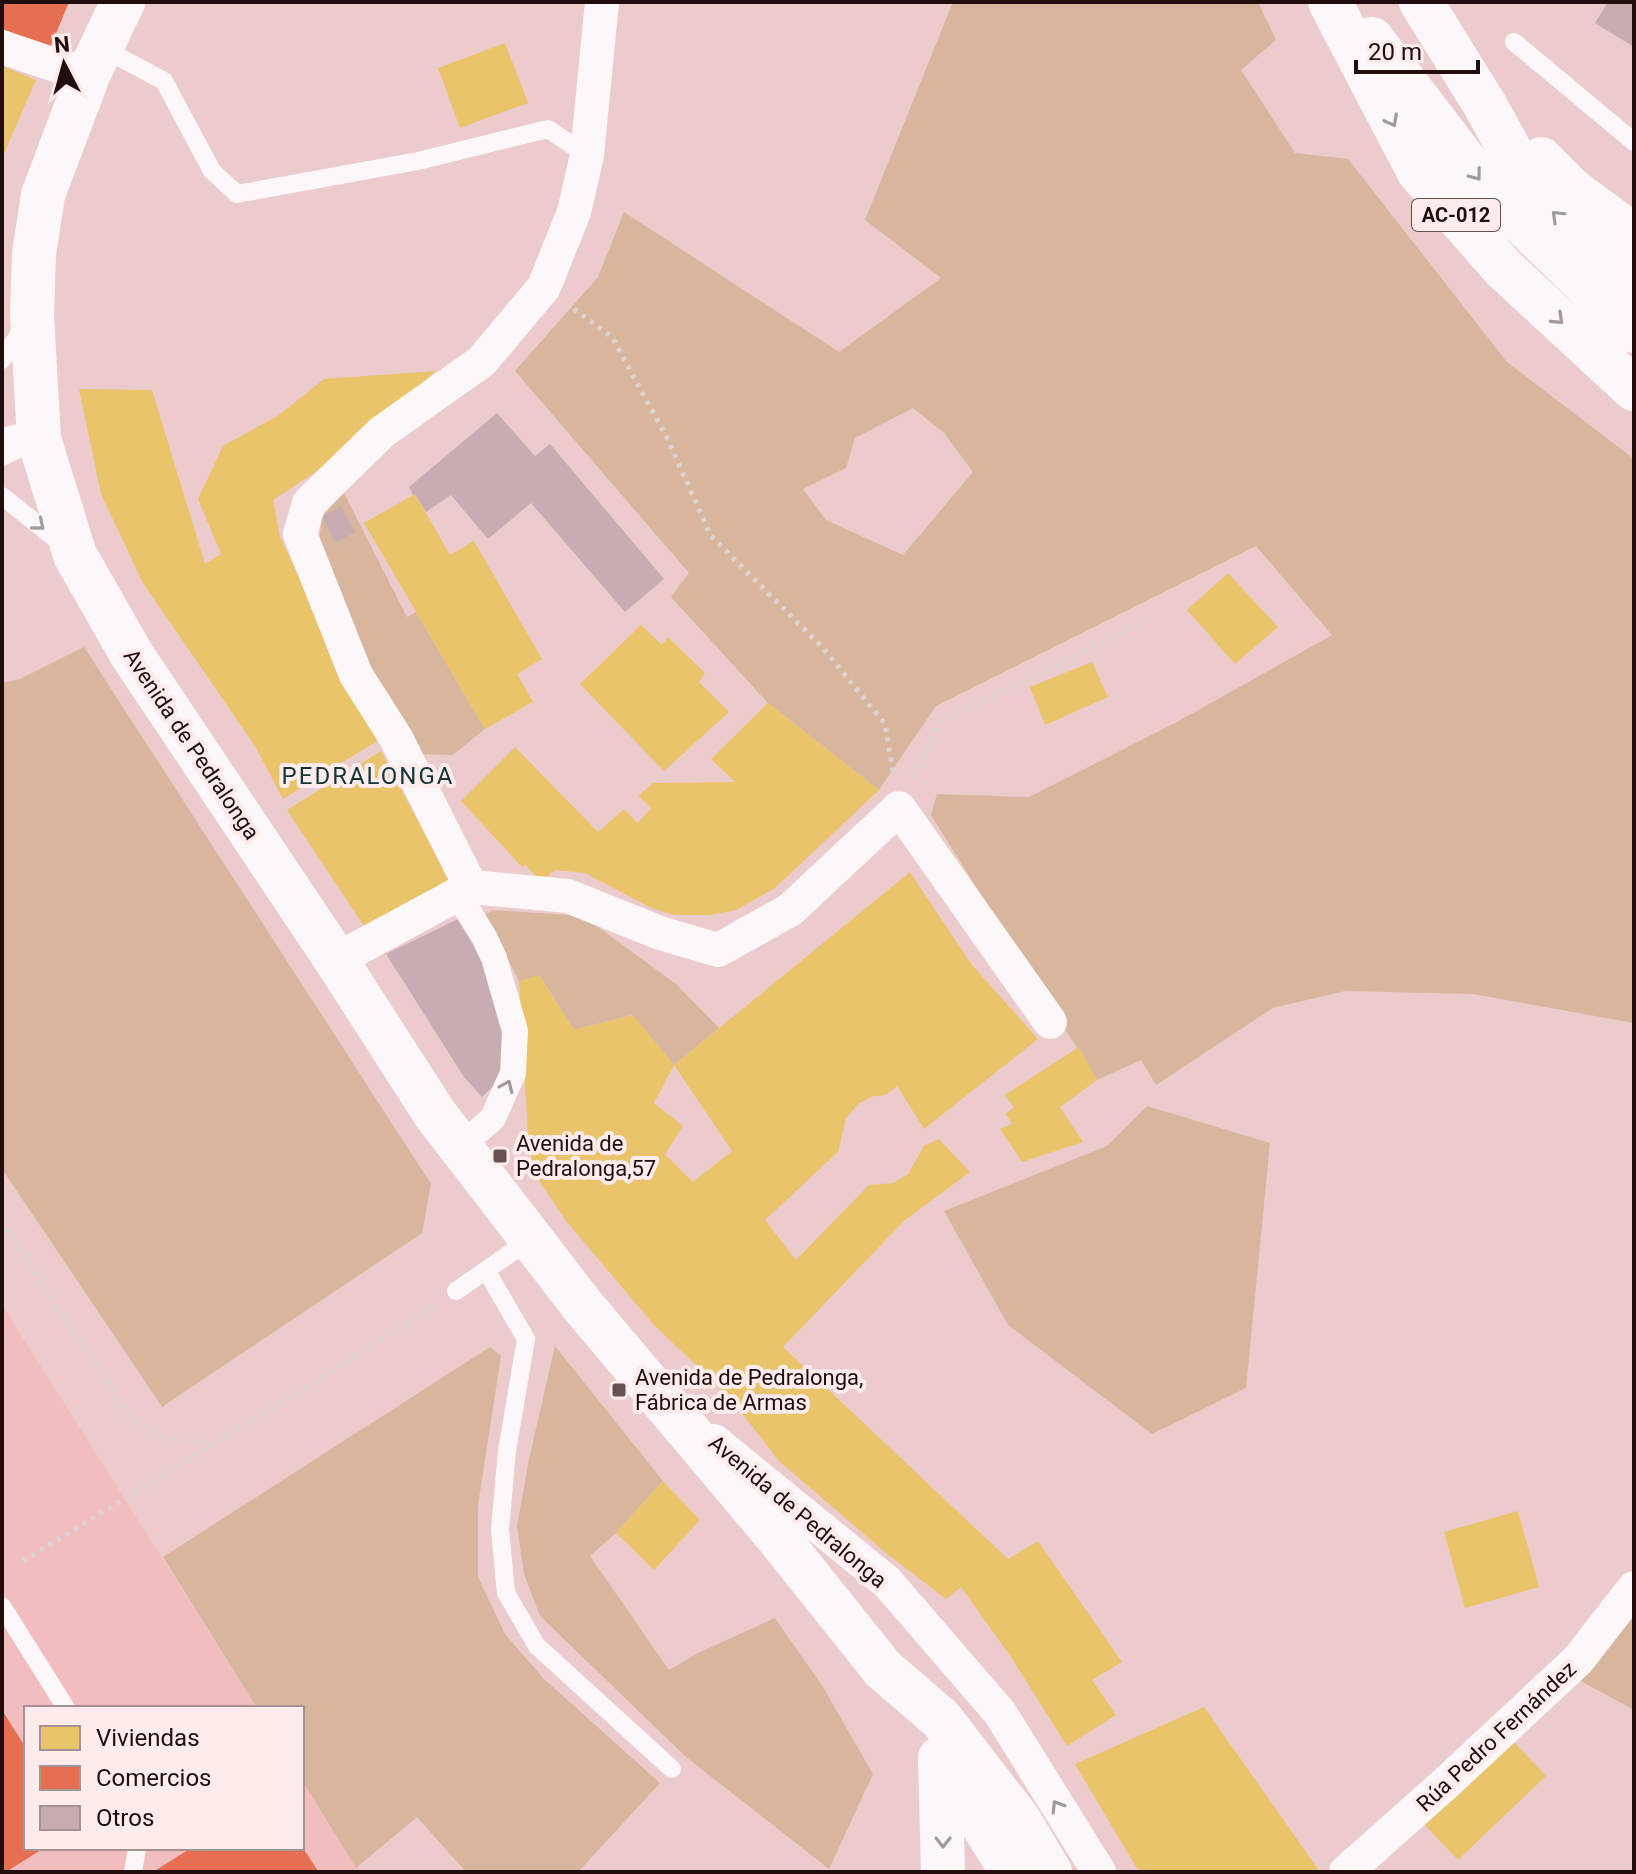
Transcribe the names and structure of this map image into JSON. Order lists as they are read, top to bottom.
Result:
{
  "streets": {
    "main road": ["AC-012", "Avenida de Pedralonga"],
    "street": ["Rúa Pedro Fernández"]
  },
  "districts": ["PEDRALONGA"],
  "places": {
    "transit": ["Avenida de Pedralonga,57", "Avenida de Pedralonga, Fábrica de Armas"]
  },
  "legend": ["Viviendas", "Comercios", "Otros"],
  "scale_bar": "20 m",
  "north": "top"
}
